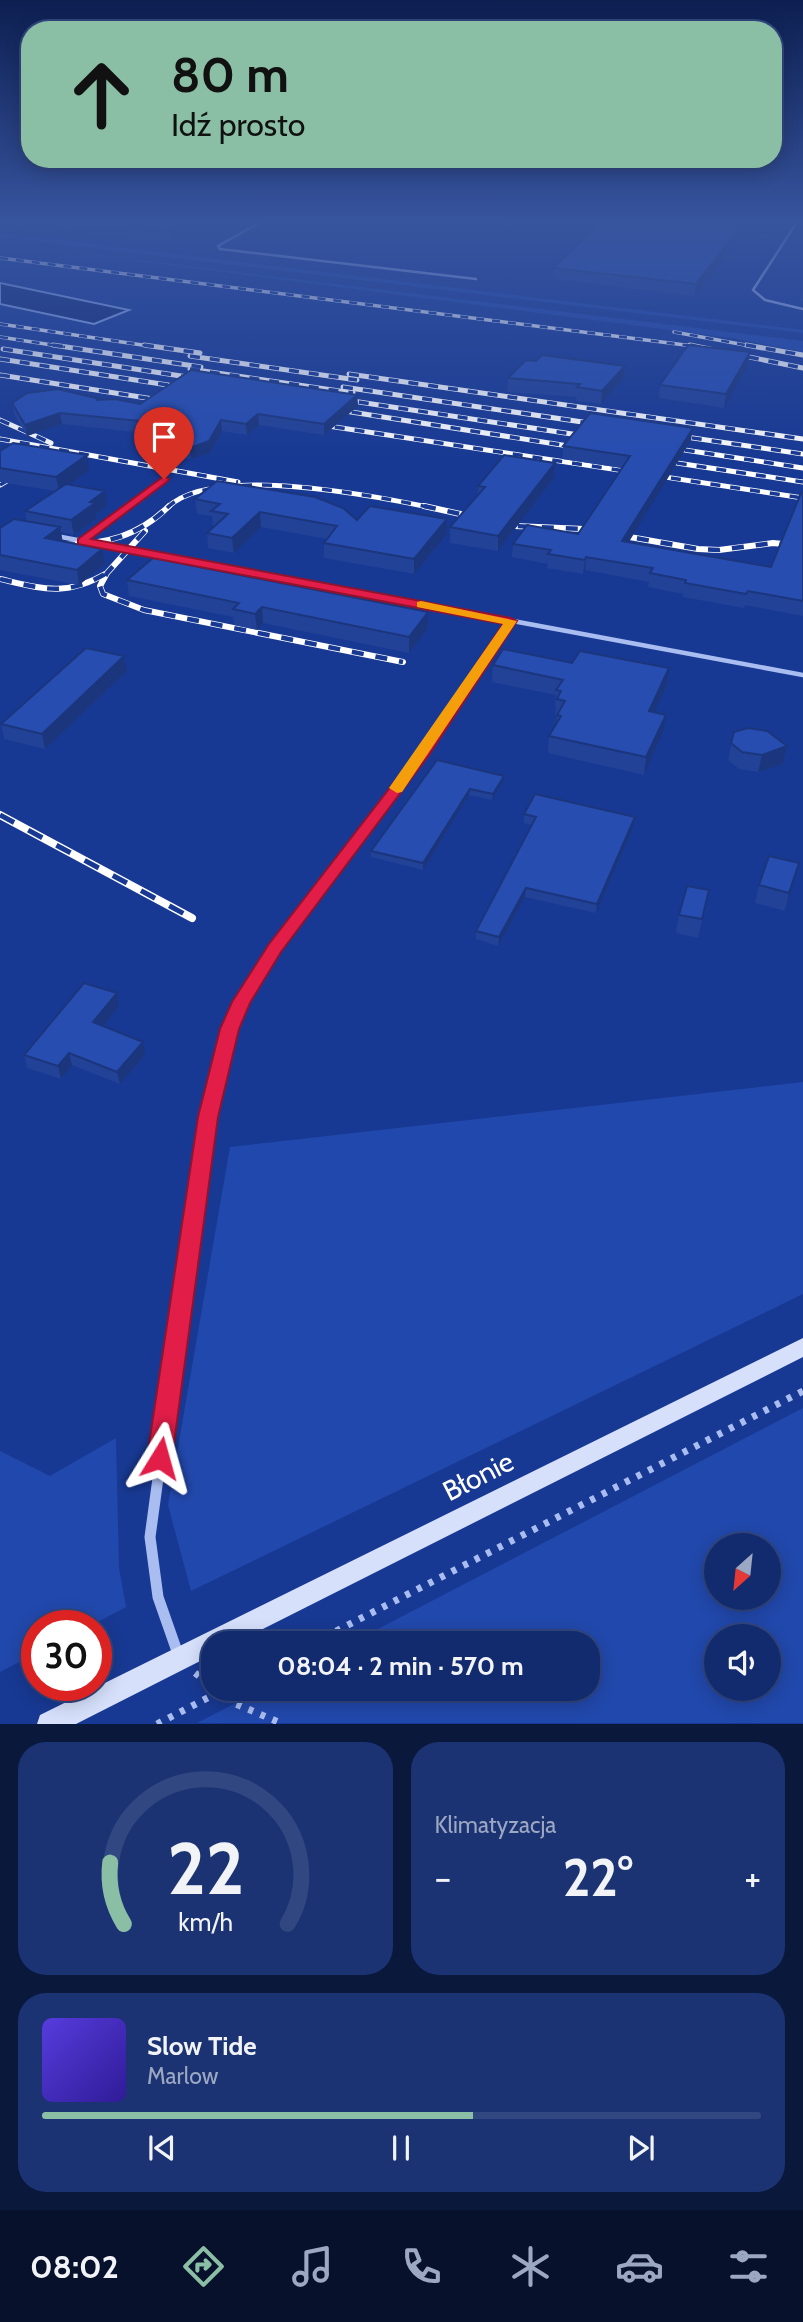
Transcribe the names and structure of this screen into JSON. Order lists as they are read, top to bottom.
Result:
{
  "streets": {
    "street": ["Błonie"]
  },
  "north": "bottom left",
  "page": {
    "turn": ["80 m", "Idź prosto"],
    "limit": "30",
    "trip": "08:04 · 2 min · 570 m",
    "tile": "Klimatyzacja",
    "heat": ["−", "22°", "+"],
    "song": ["Slow Tide", "Marlow"],
    "tabs": "08:02",
    "gauge": ["22", "km/h"]
  }
}
